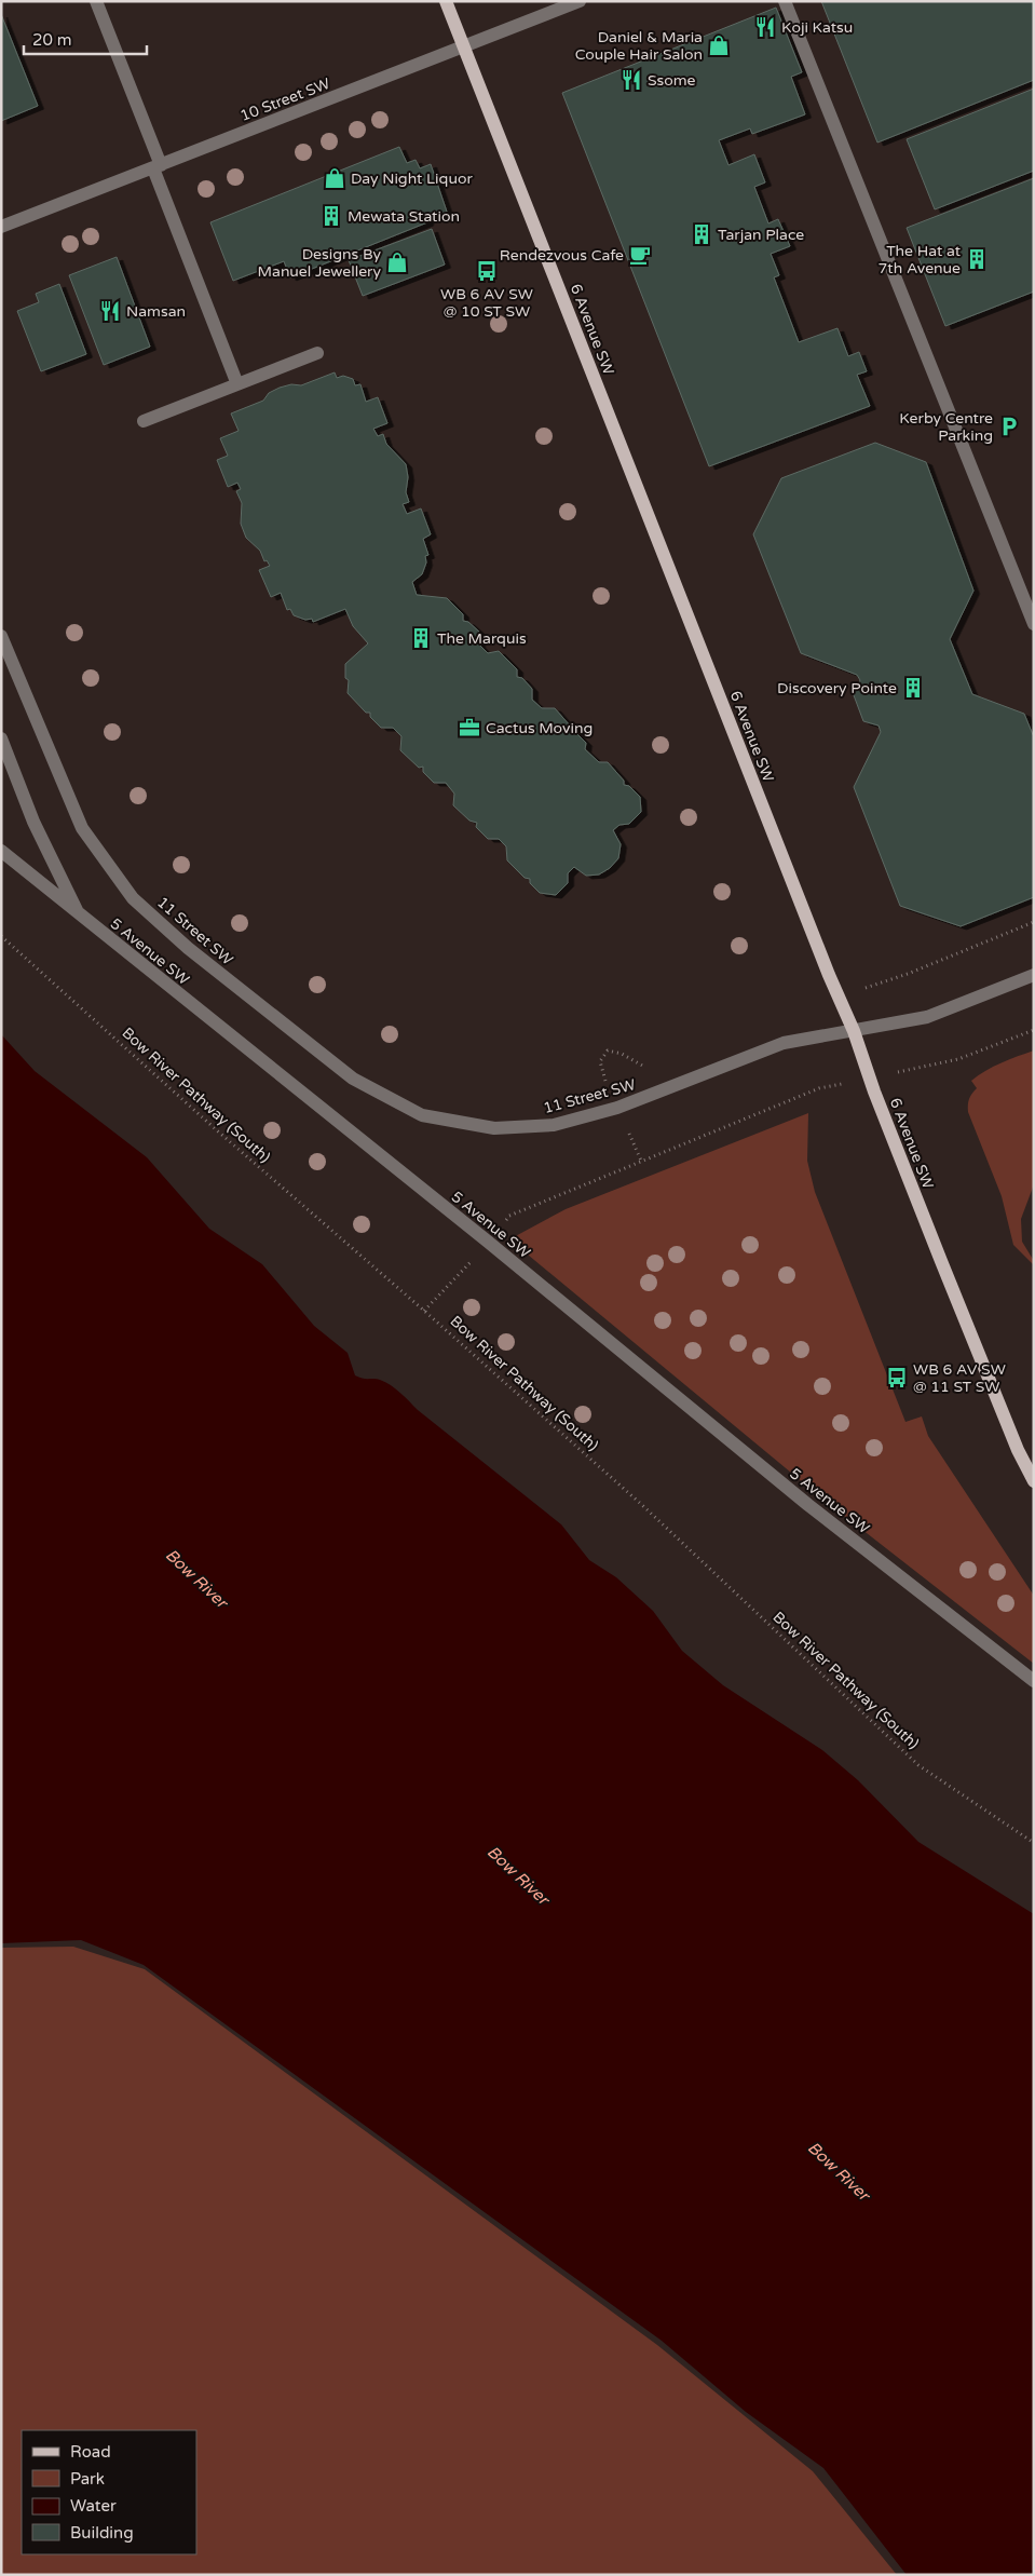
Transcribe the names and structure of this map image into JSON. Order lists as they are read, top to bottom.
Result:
{
  "streets": {
    "main road": ["6 Avenue SW"],
    "street": ["10 Street SW", "11 Street SW", "5 Avenue SW"],
    "path": ["Bow River Pathway (South)"]
  },
  "crossings": [
    ["10 Street SW", "6 Avenue SW"],
    ["6 Avenue SW", "11 Street SW"]
  ],
  "water": ["Bow River"],
  "places": {
    "restaurant": ["Koji Katsu", "Ssome", "Namsan"],
    "shop": ["Daniel & Maria Couple Hair Salon", "Day Night Liquor", "Designs By Manuel Jewellery"],
    "building": [
      "Mewata Station",
      "Tarjan Place",
      "The Hat at 7th Avenue",
      "The Marquis",
      "Discovery Pointe"
    ],
    "cafe": ["Rendezvous Cafe"],
    "bus stop": ["WB 6 AV SW @ 10 ST SW", "WB 6 AV SW @ 11 ST SW"],
    "parking": ["Kerby Centre Parking"],
    "office": ["Cactus Moving"]
  },
  "legend": [
    "Road",
    "Park",
    "Water",
    "Building"
  ],
  "scale_bar": "20 m"
}
